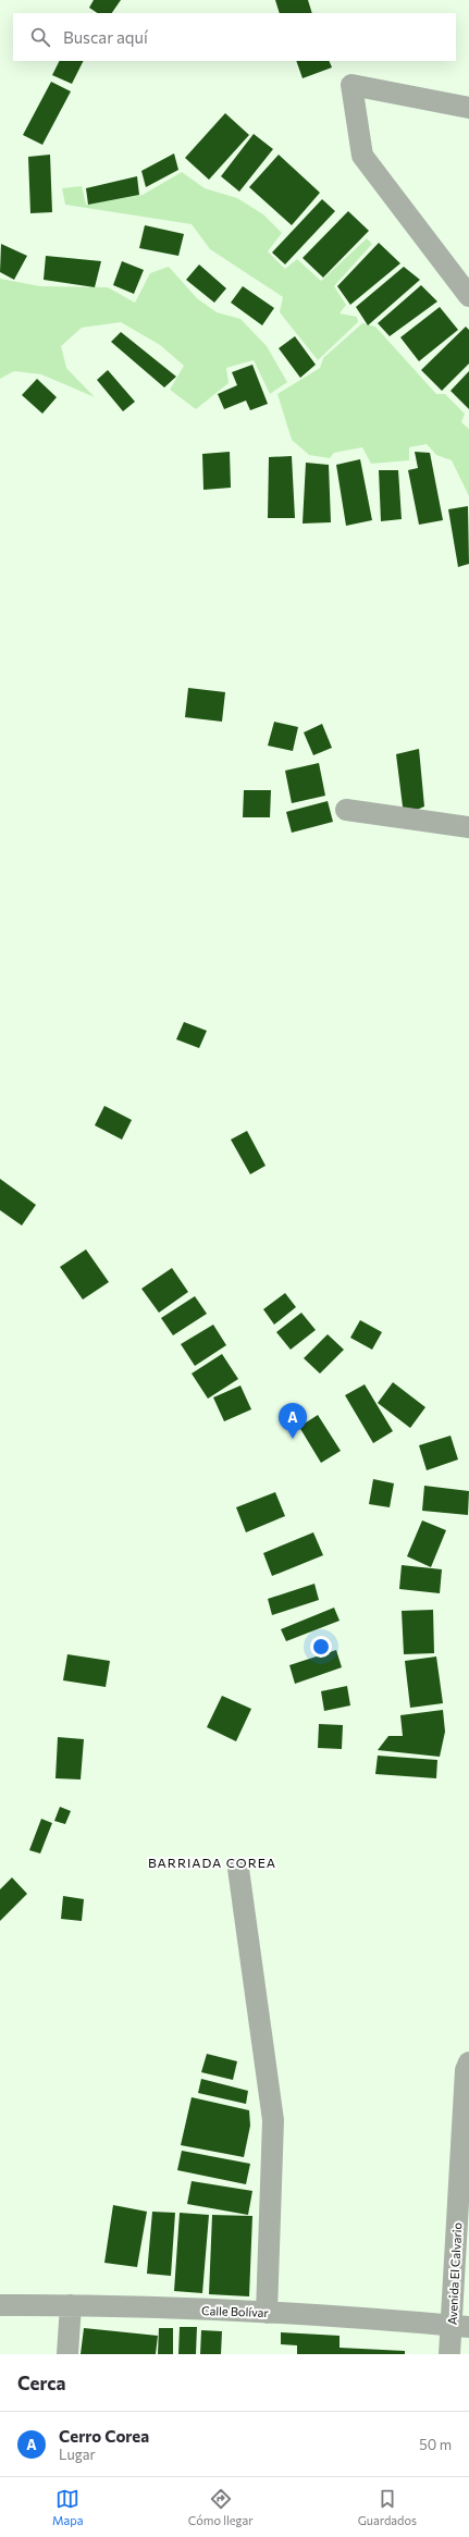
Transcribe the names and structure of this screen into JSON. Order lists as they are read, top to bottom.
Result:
{
  "streets": {
    "street": ["Avenida El Calvario", "Calle Bolívar"]
  },
  "crossings": [
    ["Avenida El Calvario", "Calle Bolívar"]
  ],
  "districts": ["BARRIADA COREA"],
  "page": {
    "search": "Buscar aquí",
    "pins": "A",
    "heading": "Cerca",
    "list": [
      {
        "mark": "A",
        "name": "Cerro Corea",
        "note": "Lugar",
        "value": "50 m"
      }
    ],
    "nav": ["Mapa", "Cómo llegar", "Guardados"]
  }
}
